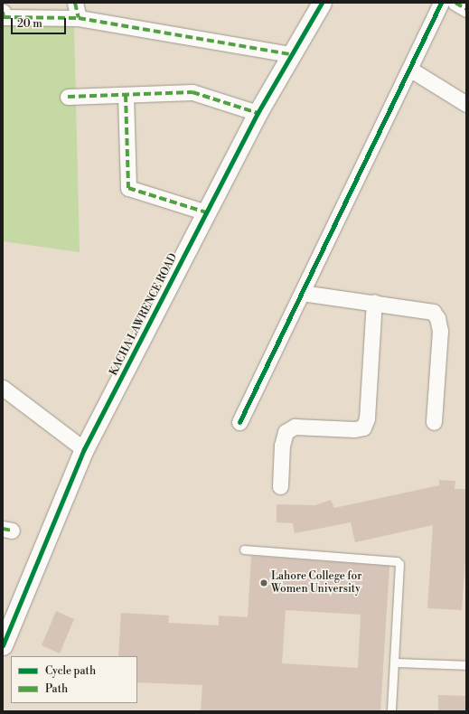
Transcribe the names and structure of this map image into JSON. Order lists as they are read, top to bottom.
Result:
{
  "streets": {
    "street": ["KACHA LAWRENCE ROAD"]
  },
  "places": ["Lahore College for Women University"],
  "legend": ["Cycle path", "Path"],
  "scale_bar": "20 m"
}
